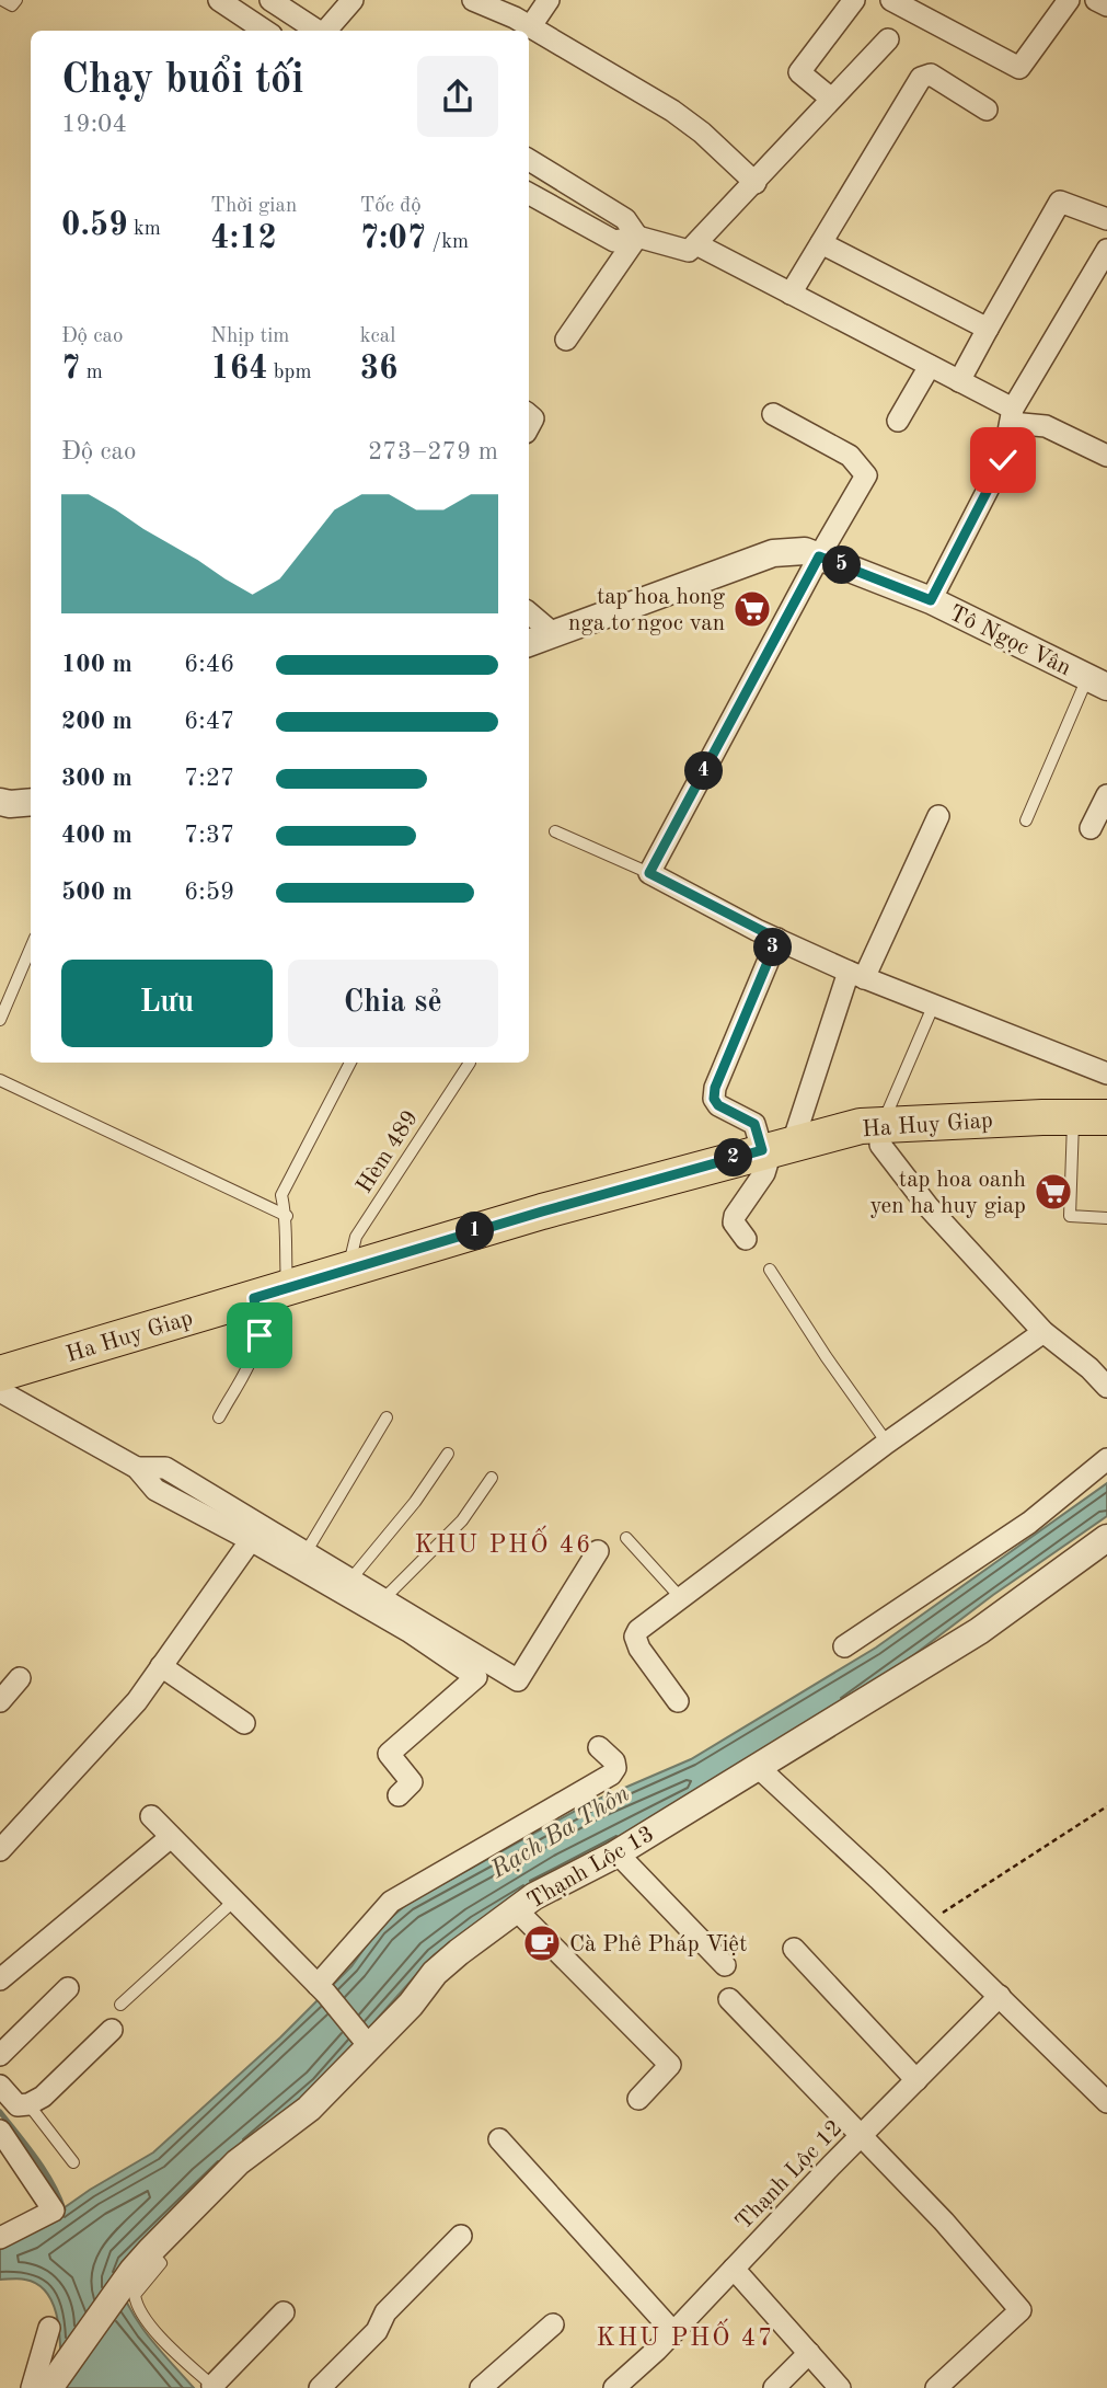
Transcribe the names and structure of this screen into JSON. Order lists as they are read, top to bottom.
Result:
{
  "streets": {
    "main road": ["Ha Huy Giap"],
    "street": ["Tô Ngọc Vân", "Thạnh Lộc 13", "Thạnh Lộc 12"],
    "lane": ["Hèm 489"]
  },
  "crossings": [
    ["Ha Huy Giap", "Hèm 489"]
  ],
  "districts": ["KHU PHỐ 46", "KHU PHỐ 47"],
  "water": ["Rạch Ba Thôn"],
  "places": {
    "supermarket": ["tap hoa hong nga to ngoc van", "tap hoa oanh yen ha huy giap"],
    "cafe": ["Cà Phê Pháp Việt"]
  },
  "page": {
    "heading": ["Chạy buổi tối", "19:04"],
    "stats": [
      ["0.59 km"],
      ["Thời gian", "4:12"],
      ["Tốc độ", "7:07 /km"],
      ["Độ cao", "7 m"],
      ["Nhịp tim", "164 bpm"],
      ["kcal", "36"]
    ],
    "chart": ["Độ cao", "273–279 m"],
    "pins": [
      "5",
      "4",
      "3",
      "2",
      "1"
    ],
    "list": [
      {
        "name": "100 m",
        "note": "6:46"
      },
      {
        "name": "200 m",
        "note": "6:47"
      },
      {
        "name": "300 m",
        "note": "7:27"
      },
      {
        "name": "400 m",
        "note": "7:37"
      },
      {
        "name": "500 m",
        "note": "6:59"
      }
    ],
    "buttons": ["Lưu", "Chia sẻ"]
  }
}
